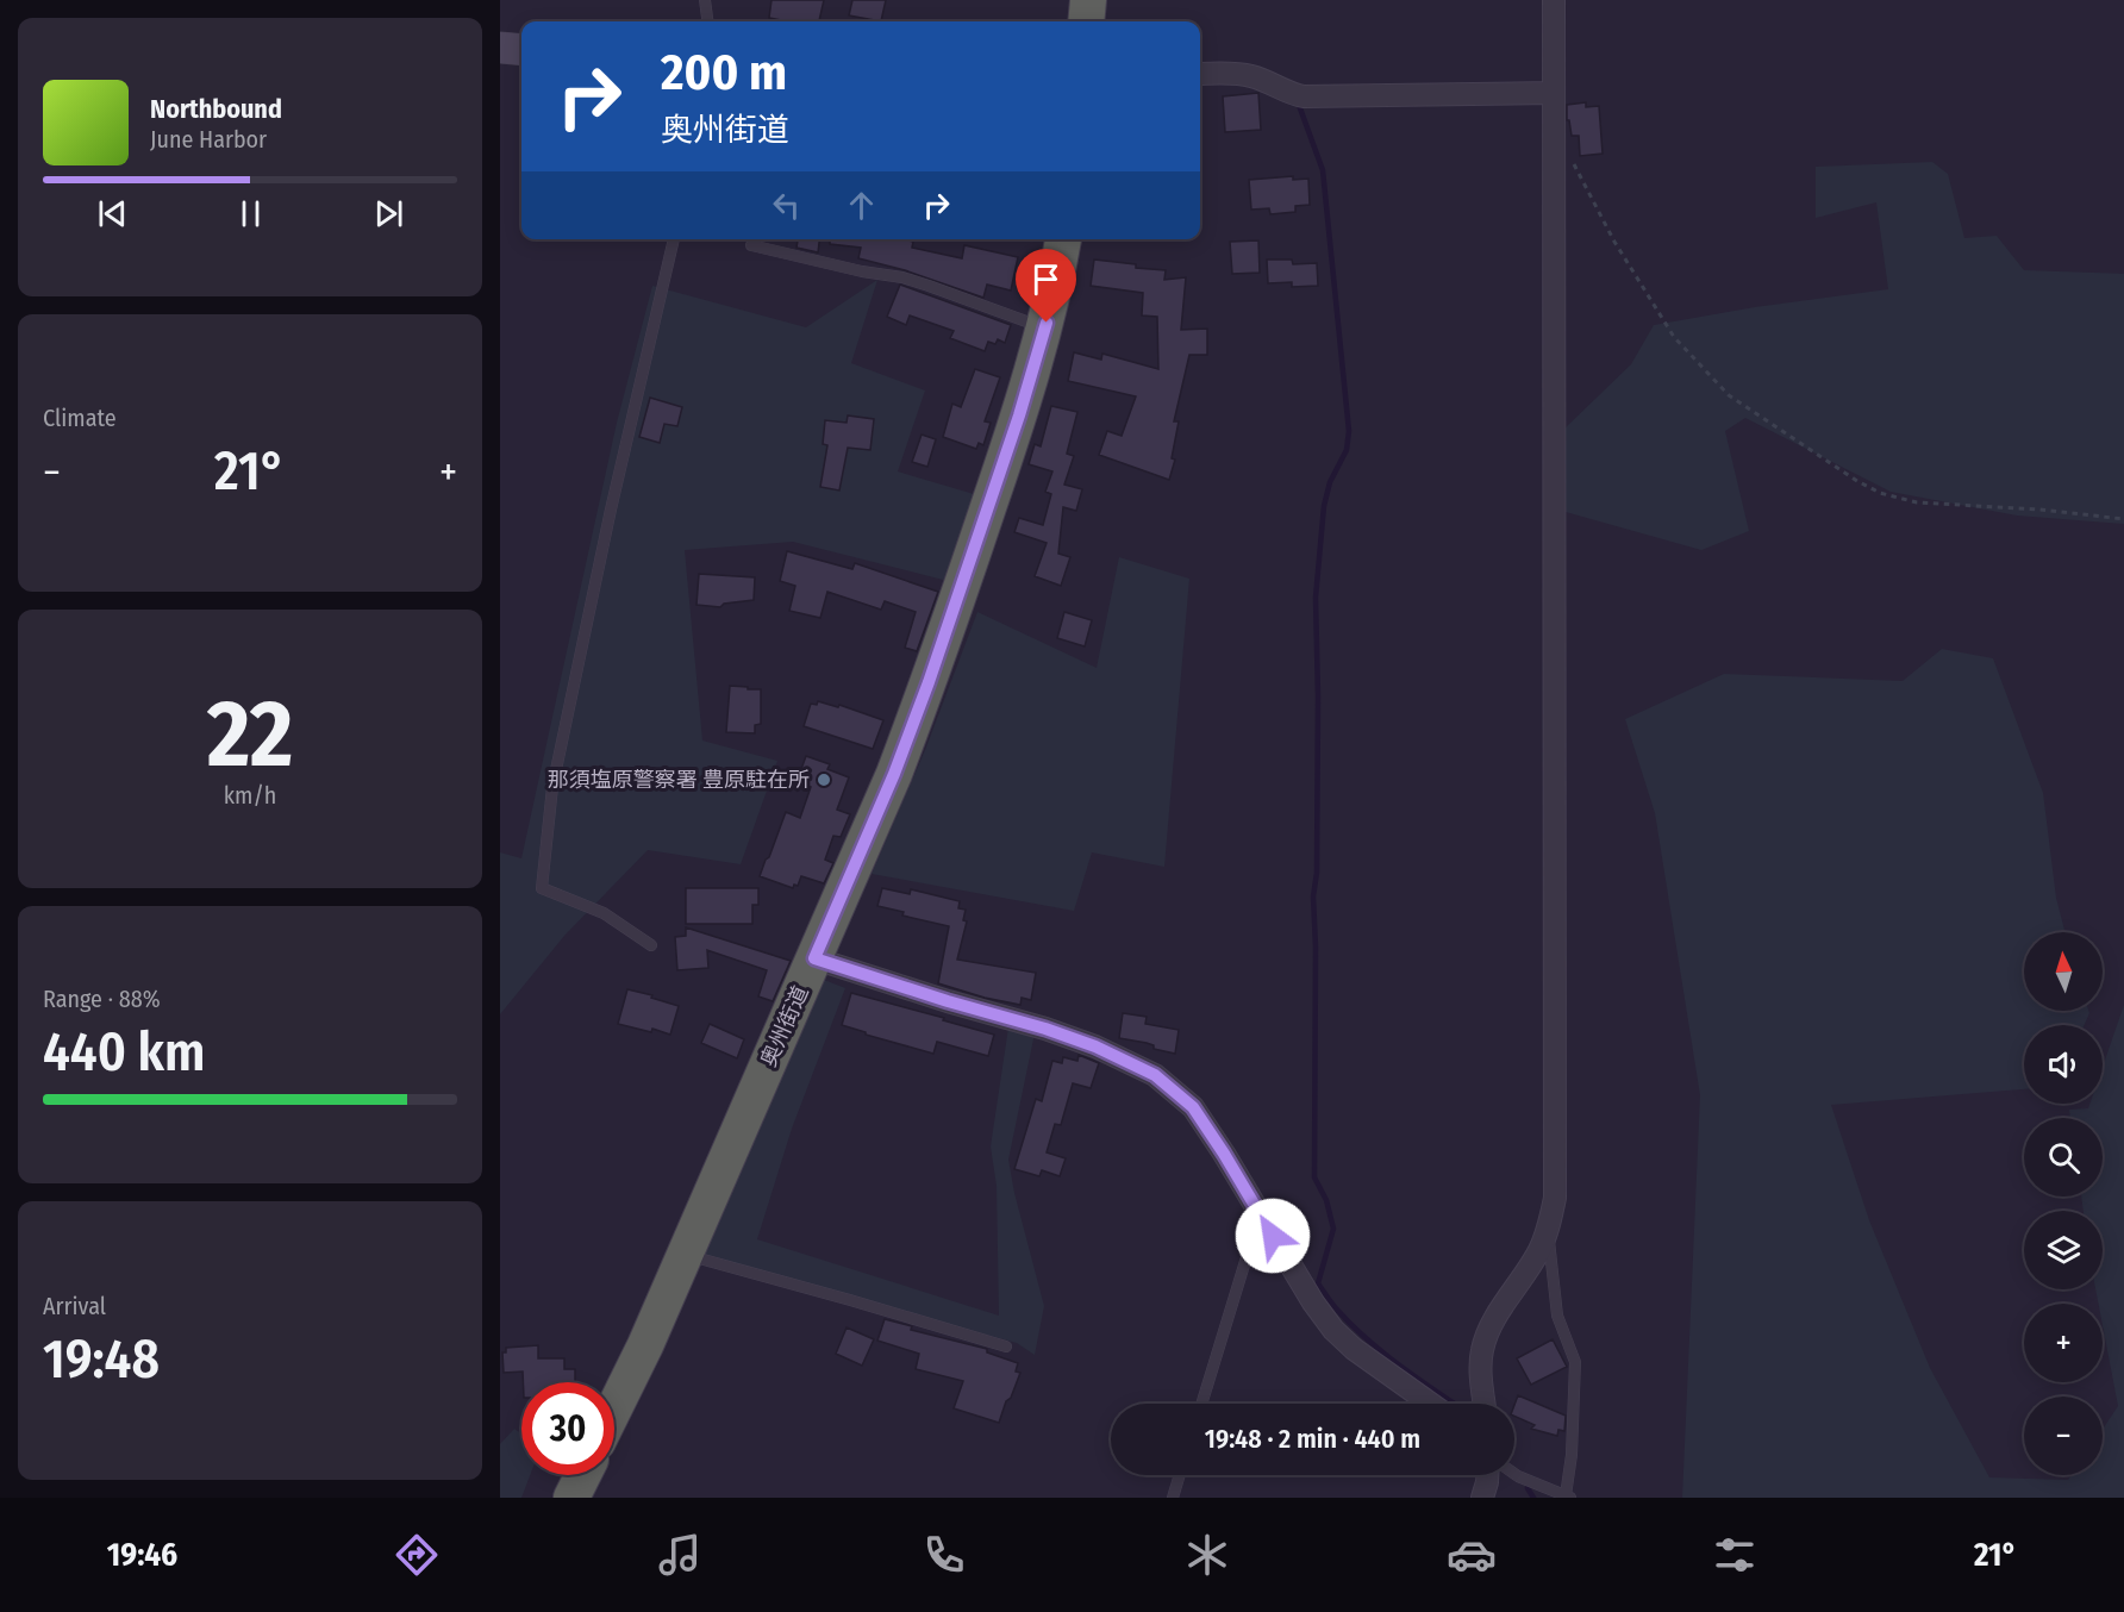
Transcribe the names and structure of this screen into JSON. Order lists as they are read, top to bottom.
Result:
{
  "streets": {
    "highway": ["奥州街道"]
  },
  "places": ["那須塩原警察署 豊原駐在所"],
  "north": "top",
  "page": {
    "turn": ["200 m", "奥州街道"],
    "song": ["Northbound", "June Harbor"],
    "tile": [
      "Climate",
      ["22", "km/h"],
      ["Range · 88%", "440 km"],
      ["Arrival", "19:48"]
    ],
    "heat": ["−", "21°", "+"],
    "map_buttons": ["+", "−"],
    "limit": "30",
    "trip": "19:48 · 2 min · 440 m",
    "tabs": ["19:46", "21°"]
  }
}
